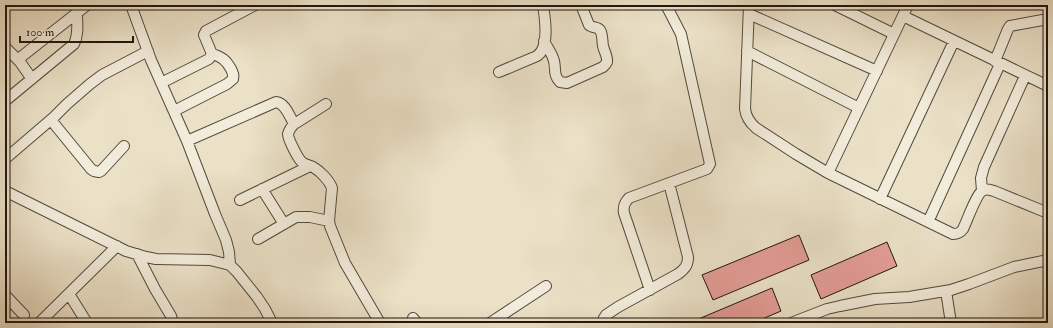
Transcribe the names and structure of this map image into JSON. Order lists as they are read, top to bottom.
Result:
{
  "scale_bar": "100 m"
}
